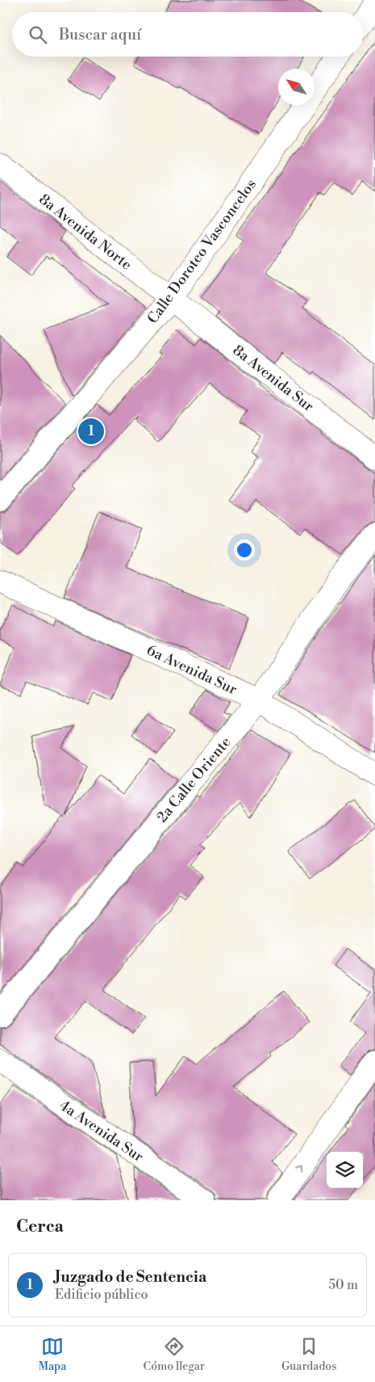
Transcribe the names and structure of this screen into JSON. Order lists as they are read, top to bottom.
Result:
{
  "streets": {
    "street": [
      "8a Avenida Norte",
      "Calle Doroteo Vasconcelos",
      "8a Avenida Sur",
      "6a Avenida Sur",
      "2a Calle Oriente",
      "4a Avenida Sur"
    ]
  },
  "crossings": [
    ["8a Avenida Norte", "Calle Doroteo Vasconcelos"],
    ["8a Avenida Norte", "8a Avenida Sur"],
    ["Calle Doroteo Vasconcelos", "8a Avenida Sur"],
    ["6a Avenida Sur", "2a Calle Oriente"]
  ],
  "north": "top left",
  "page": {
    "search": "Buscar aquí",
    "pins": "1",
    "heading": "Cerca",
    "list": [
      {
        "mark": "1",
        "name": "Juzgado de Sentencia",
        "note": "Edificio público",
        "value": "50 m"
      }
    ],
    "nav": ["Mapa", "Cómo llegar", "Guardados"]
  }
}
